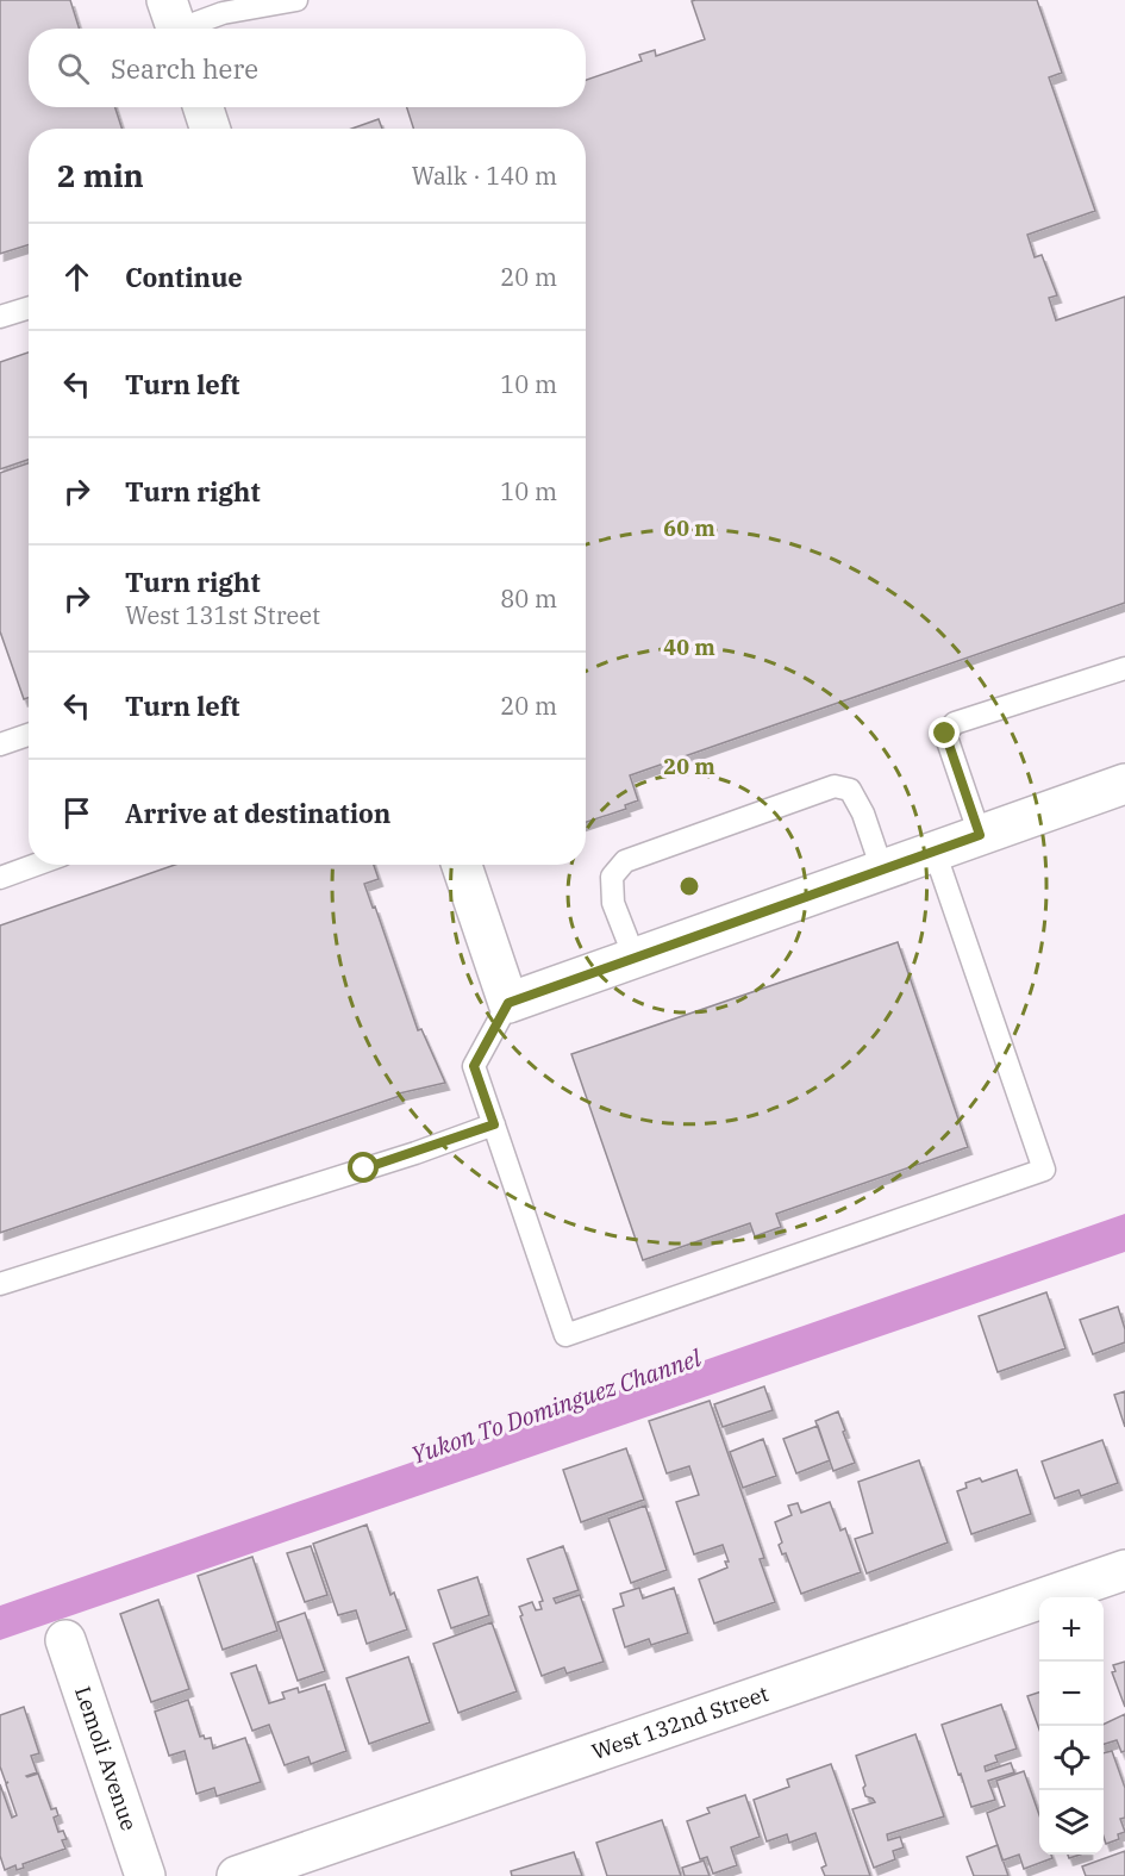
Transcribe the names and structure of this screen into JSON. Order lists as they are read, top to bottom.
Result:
{
  "streets": {
    "street": ["West 132nd Street", "Lemoli Avenue"]
  },
  "water": ["Yukon To Dominguez Channel"],
  "page": {
    "search": "Search here",
    "heading": ["2 min", "Walk · 140 m"],
    "list": [
      ["Continue", "20 m"],
      ["Turn left", "10 m"],
      ["Turn right", "10 m"],
      ["Turn right", "West 131st Street", "80 m"],
      ["Turn left", "20 m"],
      "Arrive at destination"
    ],
    "map_buttons": ["+", "−"]
  },
  "rings": ["60 m", "40 m", "20 m"]
}
